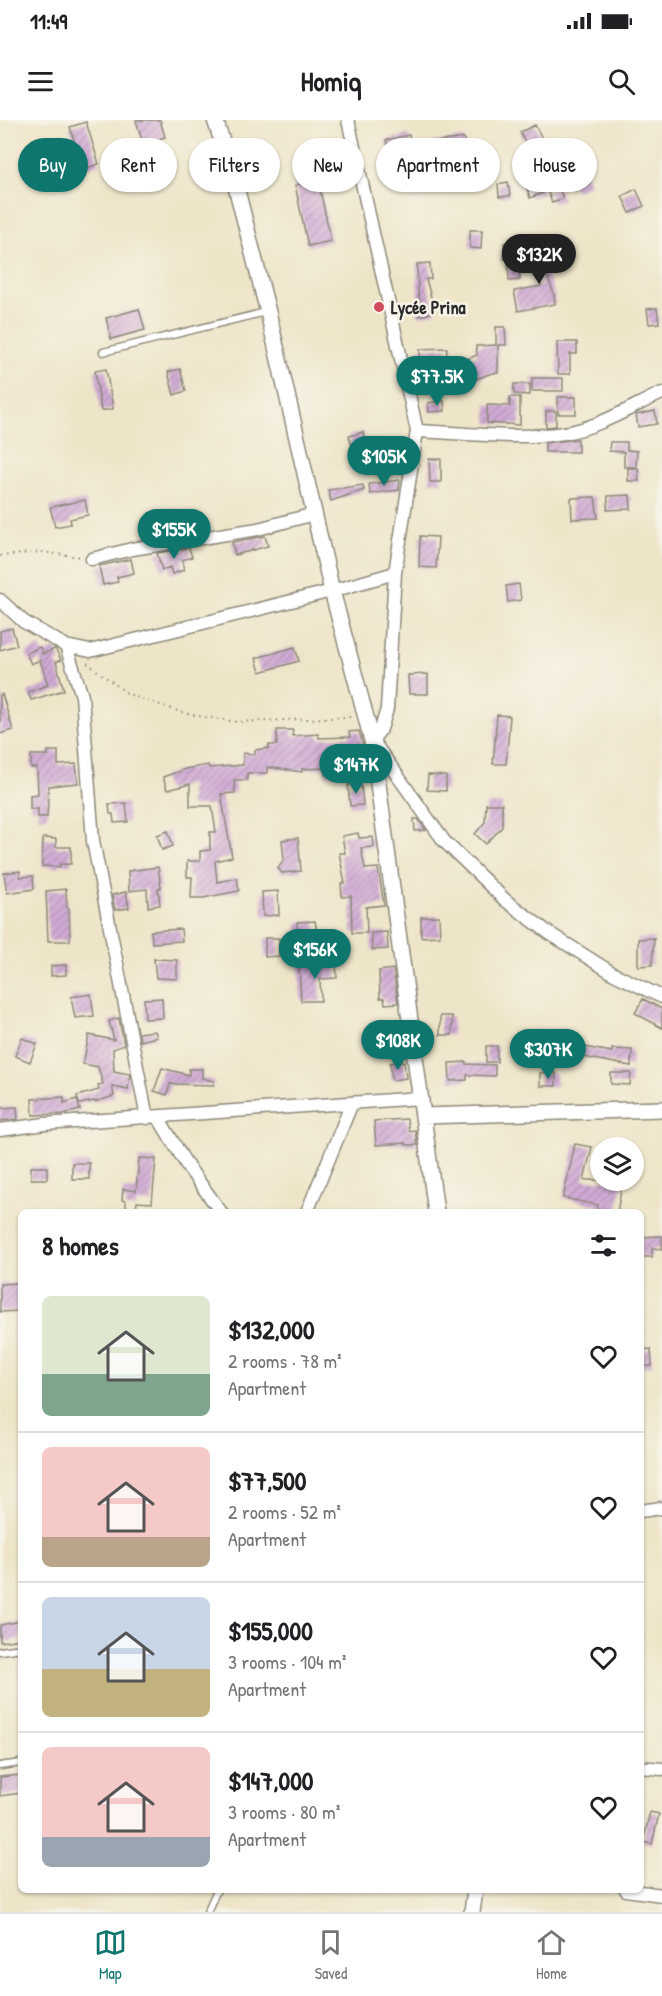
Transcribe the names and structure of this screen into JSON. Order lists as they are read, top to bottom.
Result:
{
  "places": ["Lycée Prina"],
  "page": {
    "status": "11:49",
    "header": "Homiq",
    "chip": [
      "Buy",
      "Rent",
      "Filters",
      "New",
      "Apartment",
      "House"
    ],
    "price": [
      "$132K",
      "$77.5K",
      "$105K",
      "$155K",
      "$147K",
      "$156K",
      "$108K",
      "$307K"
    ],
    "heading": "8 homes",
    "list": [
      {
        "name": "$132,000",
        "note": "2 rooms · 78 m² · Apartment"
      },
      {
        "name": "$77,500",
        "note": "2 rooms · 52 m² · Apartment"
      },
      {
        "name": "$155,000",
        "note": "3 rooms · 104 m² · Apartment"
      },
      {
        "name": "$147,000",
        "note": "3 rooms · 80 m² · Apartment"
      }
    ],
    "tabs": ["Map", "Saved", "Home"]
  }
}
